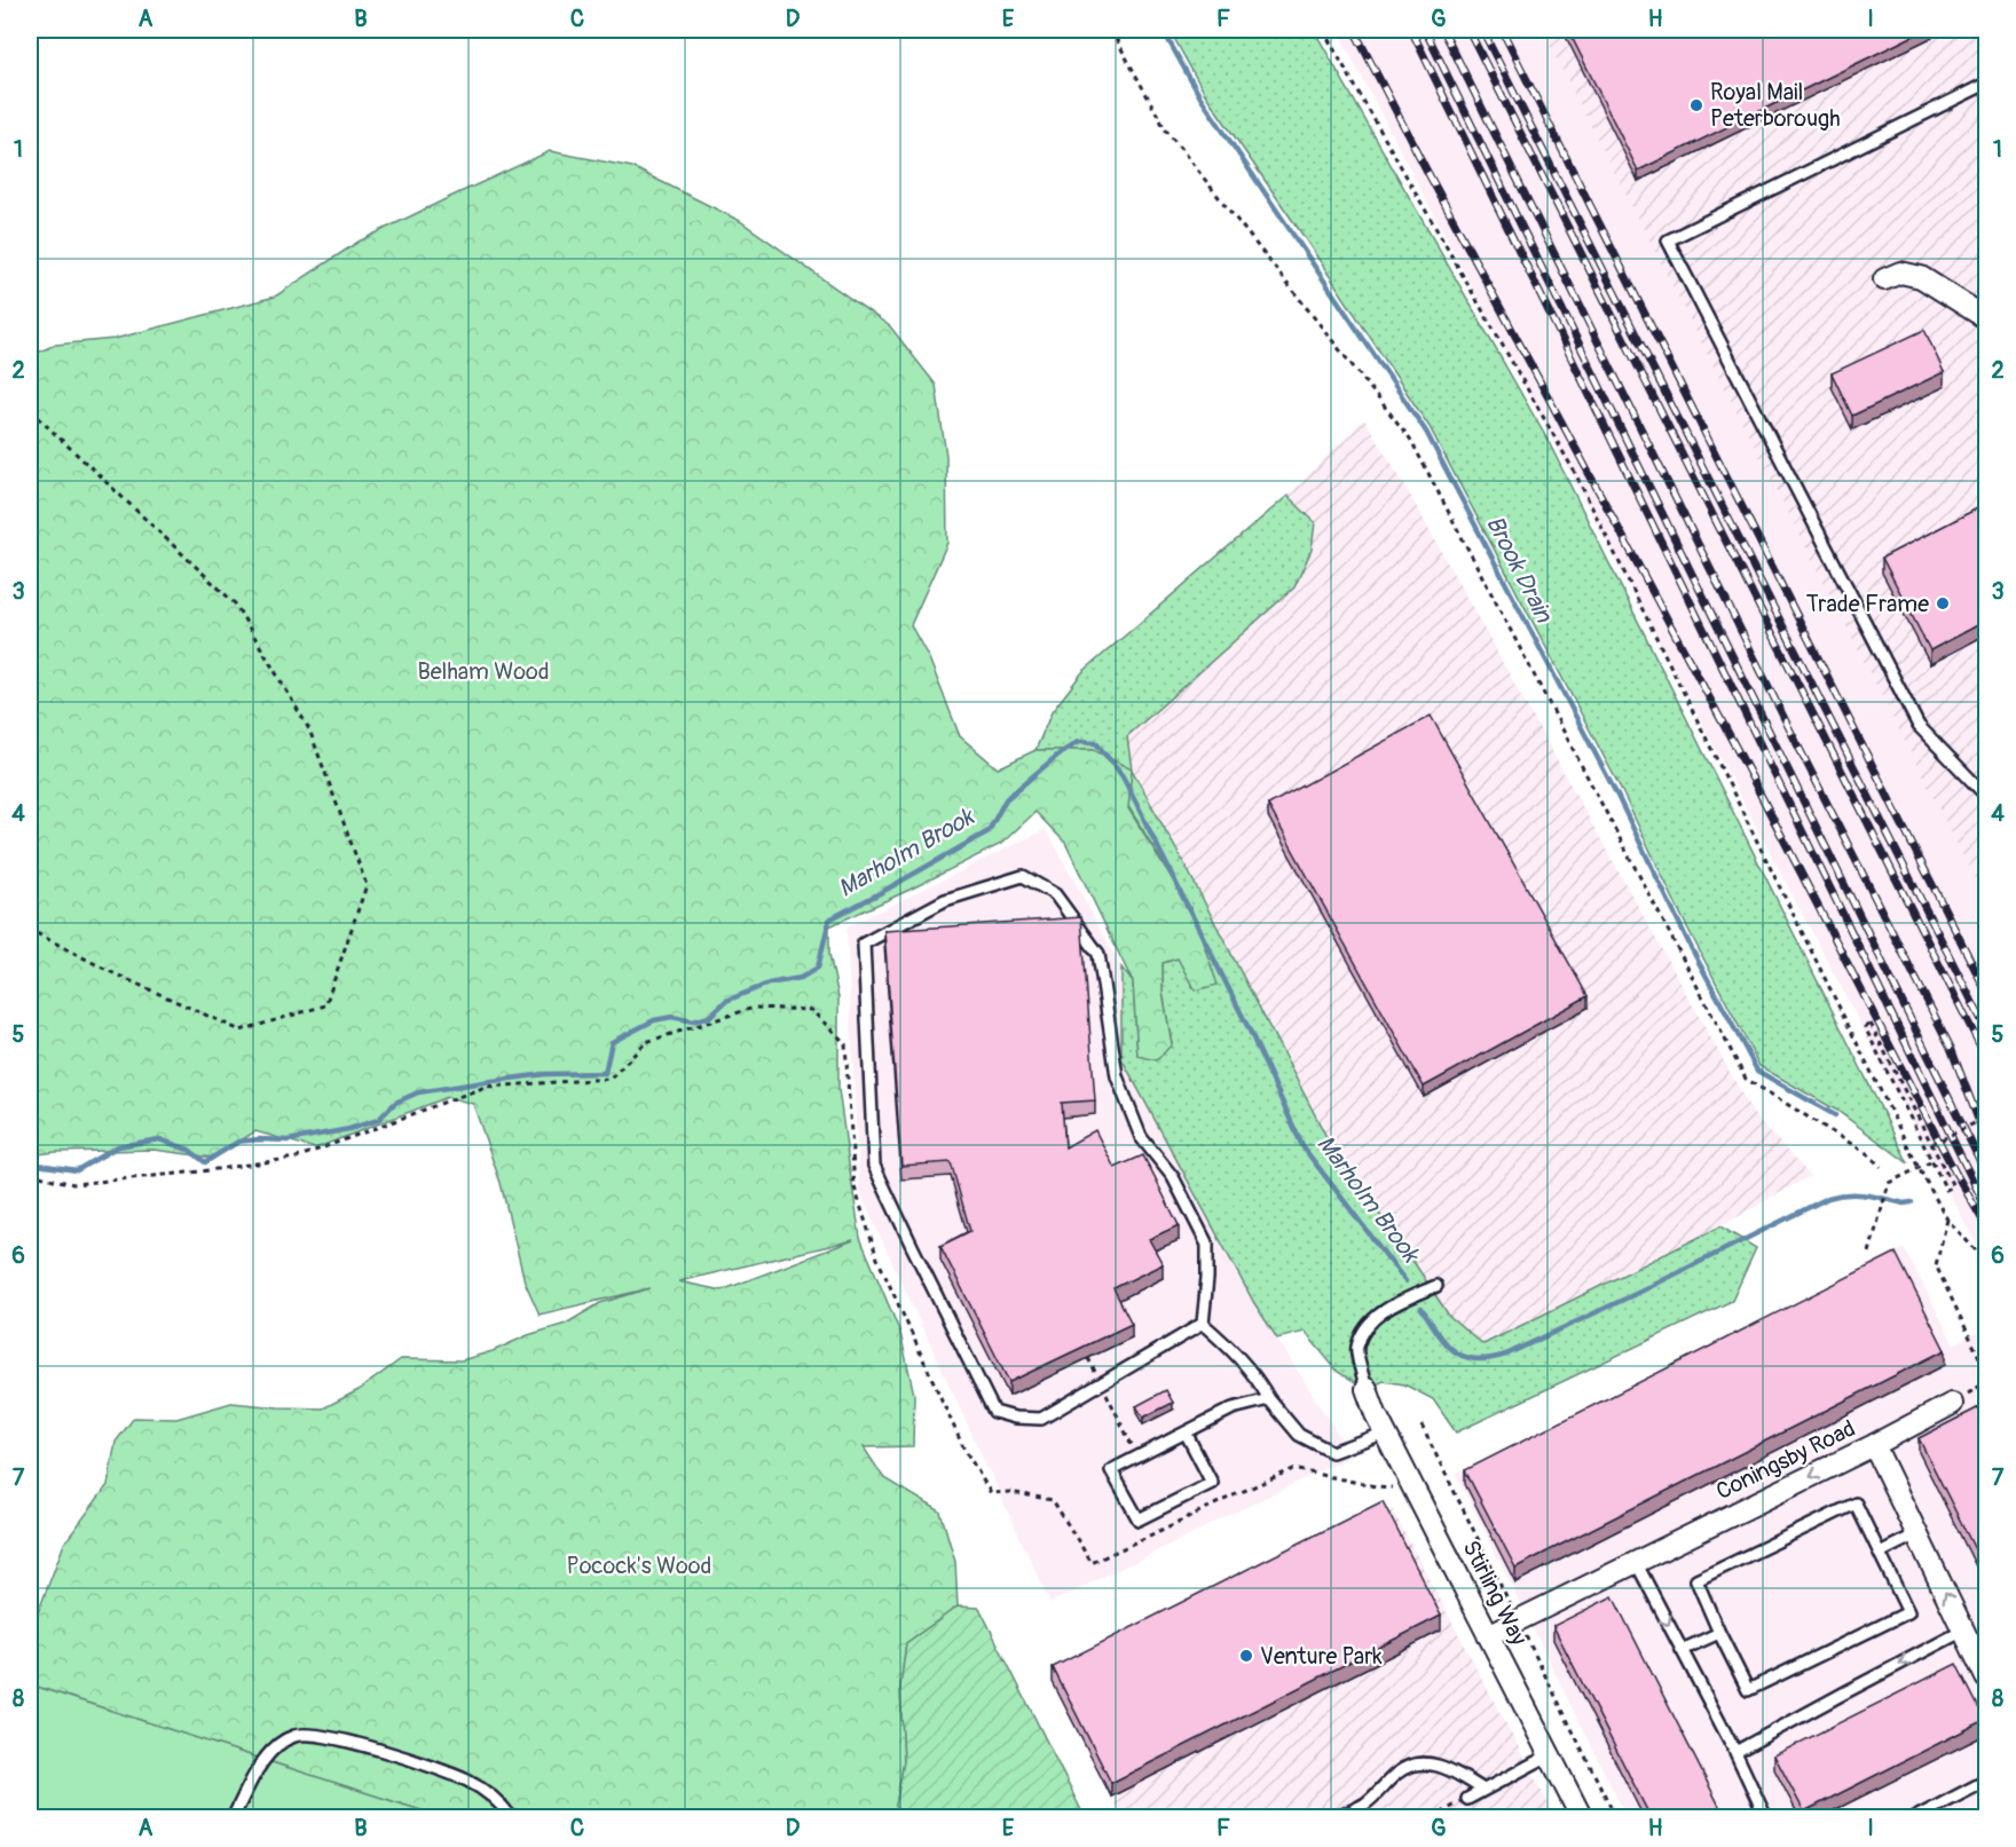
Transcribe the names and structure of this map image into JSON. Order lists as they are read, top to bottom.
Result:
{
  "streets": {
    "street": ["Coningsby Road", "Stirling Way"]
  },
  "crossings": [
    ["Coningsby Road", "Stirling Way"]
  ],
  "water": ["Brook Drain", "Marholm Brook"],
  "parks": ["Belham Wood", "Pocock's Wood"],
  "places": ["Royal Mail Peterborough", "Trade Frame", "Venture Park"],
  "grid": {
    "columns": [
      "A",
      "B",
      "C",
      "D",
      "E",
      "F",
      "G",
      "H",
      "I"
    ],
    "rows": [
      "1",
      "2",
      "3",
      "4",
      "5",
      "6",
      "7",
      "8"
    ]
  }
}
